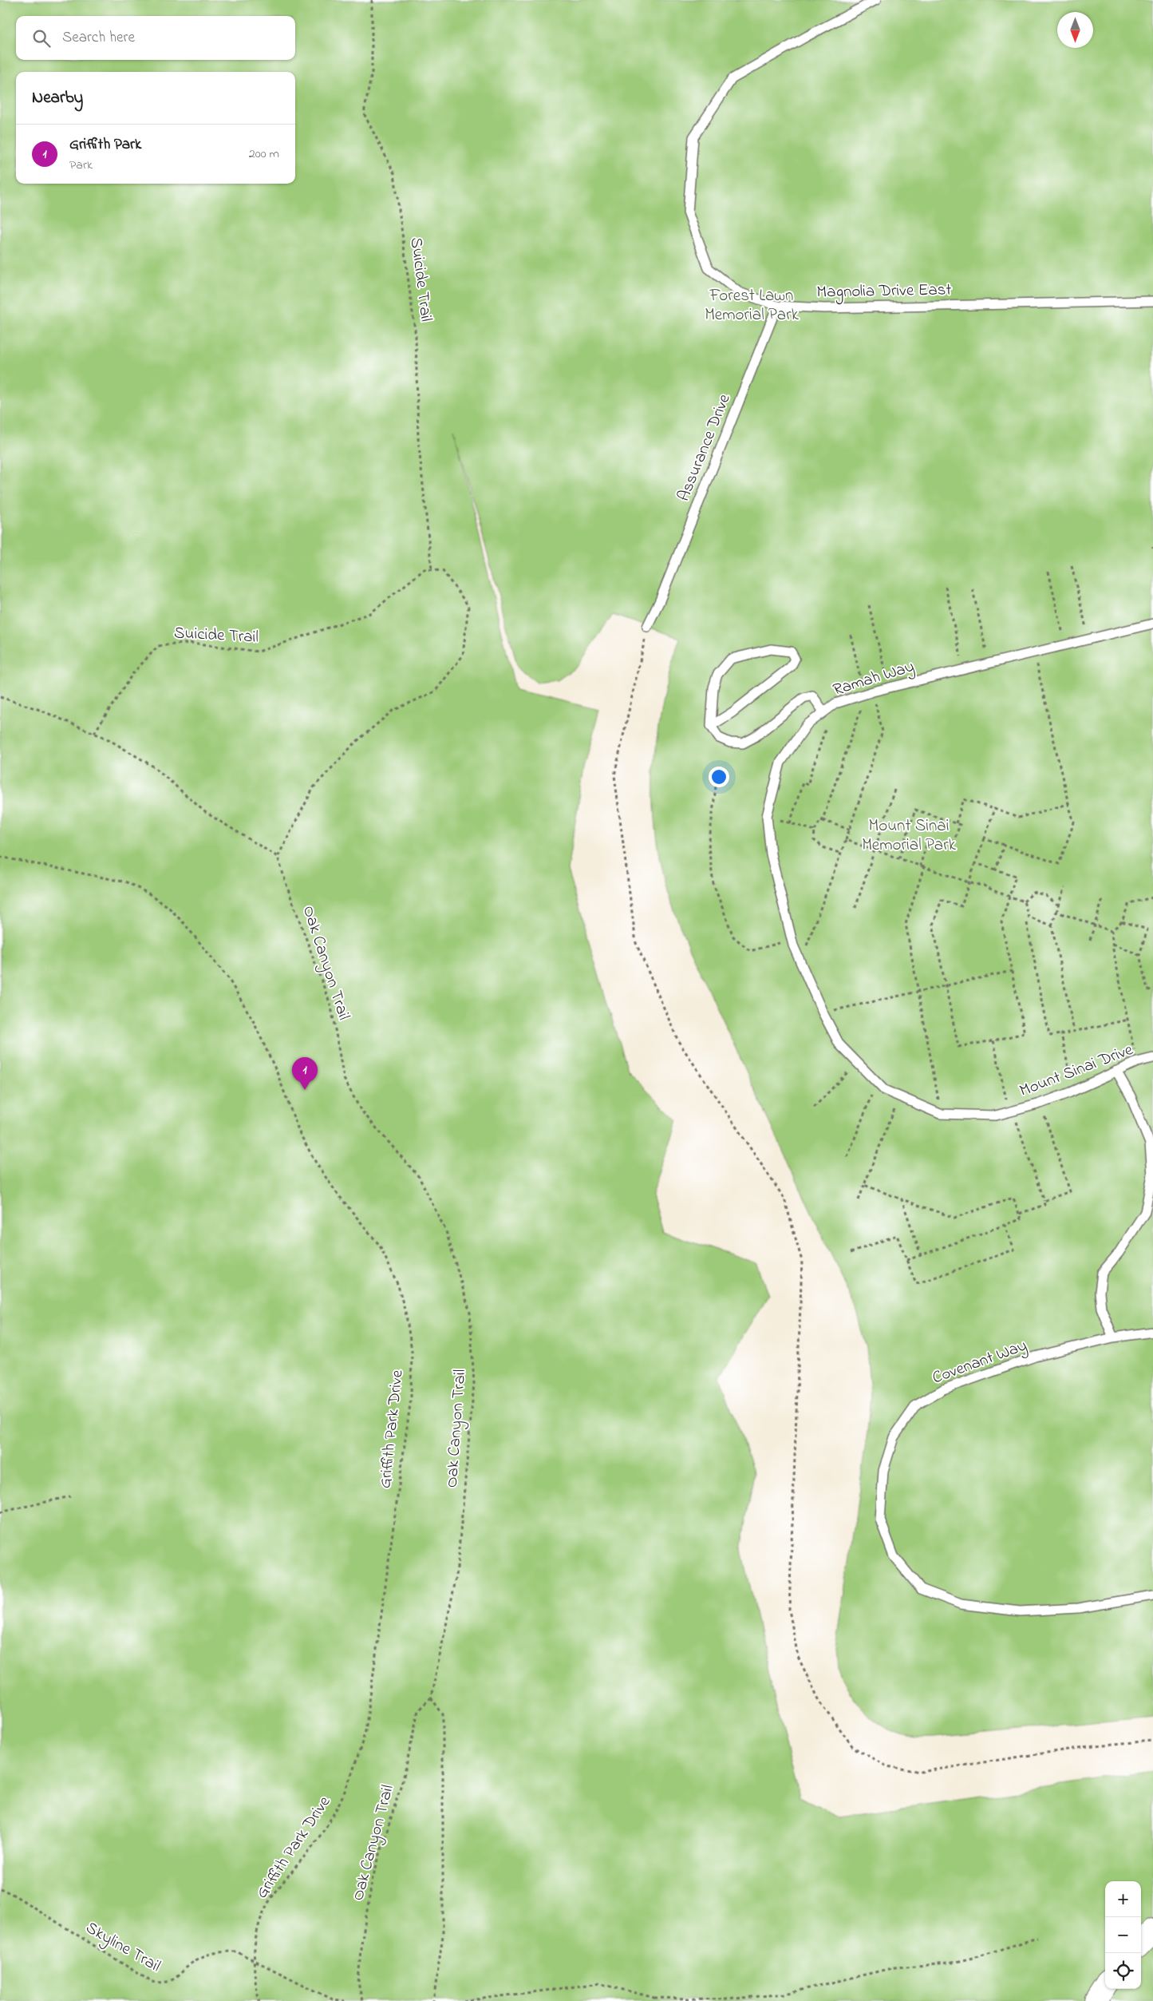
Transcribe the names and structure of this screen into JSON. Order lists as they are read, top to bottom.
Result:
{
  "streets": {
    "lane": [
      "Magnolia Drive East",
      "Assurance Drive",
      "Ramah Way",
      "Mount Sinai Drive",
      "Covenant Way"
    ],
    "path": [
      "Suicide Trail",
      "Oak Canyon Trail",
      "Griffith Park Drive",
      "Skyline Trail"
    ]
  },
  "crossings": [
    ["Magnolia Drive East", "Assurance Drive"],
    ["Ramah Way", "Mount Sinai Drive"],
    ["Griffith Park Drive", "Skyline Trail"]
  ],
  "parks": ["Forest Lawn Memorial Park", "Mount Sinai Memorial Park"],
  "north": "bottom",
  "page": {
    "search": "Search here",
    "heading": "Nearby",
    "list": [
      {
        "mark": "1",
        "name": "Griffith Park",
        "note": "Park",
        "value": "200 m"
      }
    ],
    "pins": "1",
    "map_buttons": ["+", "−"]
  }
}
